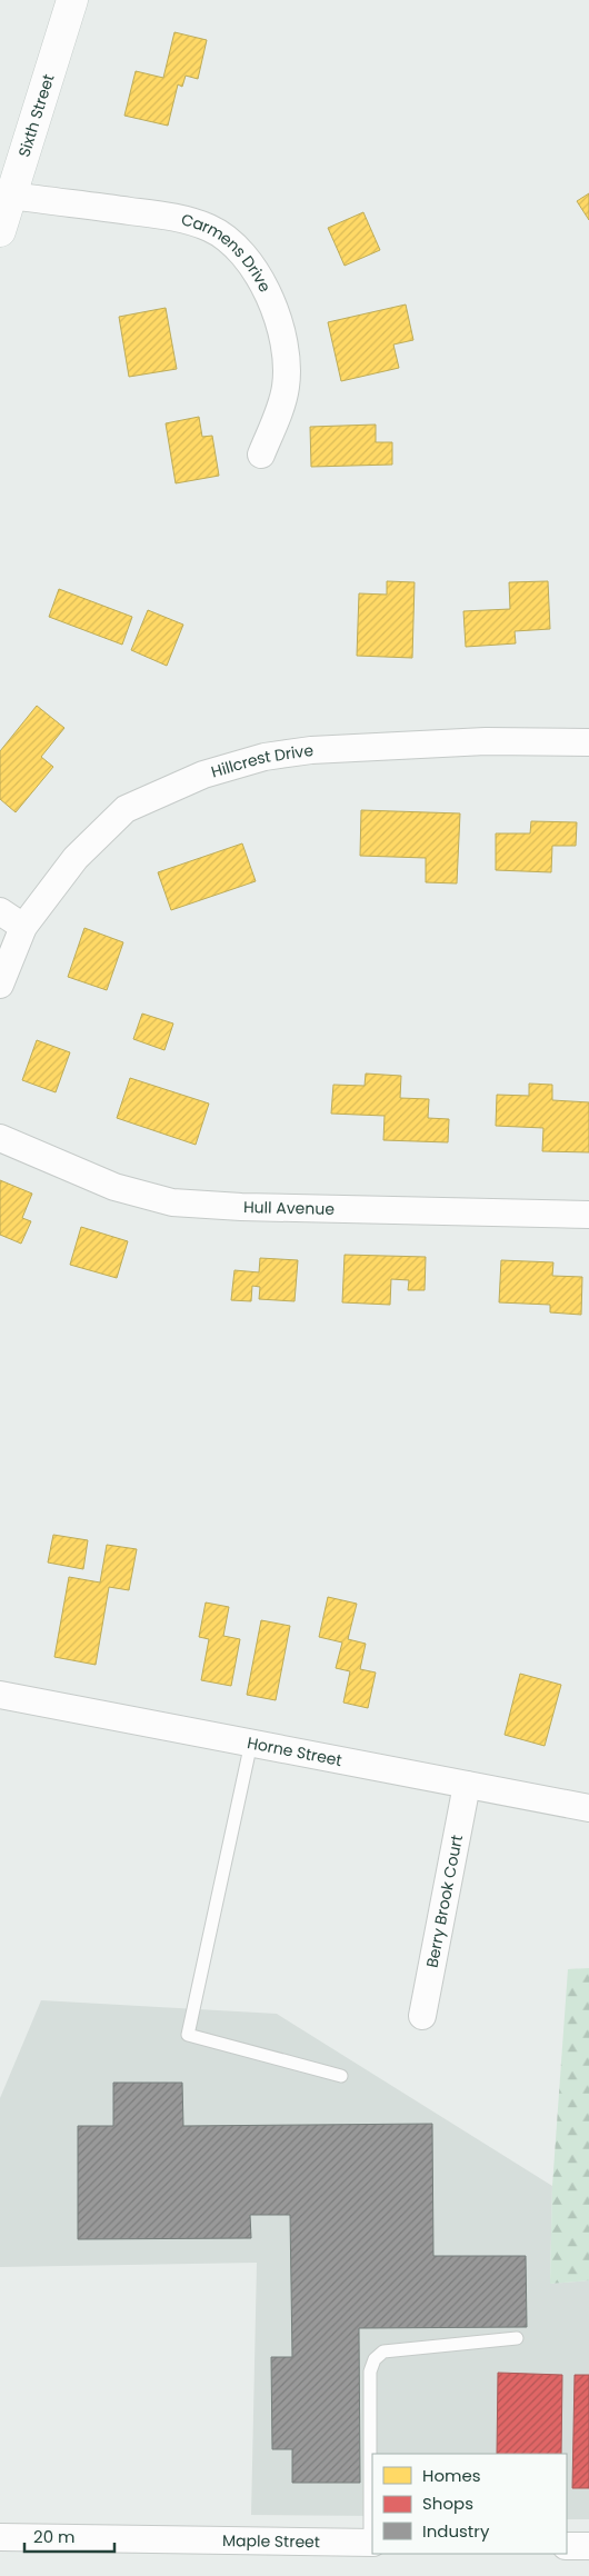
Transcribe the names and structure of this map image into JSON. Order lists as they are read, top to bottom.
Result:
{
  "streets": {
    "main road": ["Sixth Street"],
    "street": [
      "Carmens Drive",
      "Hillcrest Drive",
      "Hull Avenue",
      "Horne Street",
      "Berry Brook Court",
      "Maple Street"
    ]
  },
  "crossings": [
    ["Sixth Street", "Carmens Drive"],
    ["Horne Street", "Berry Brook Court"]
  ],
  "legend": ["Homes", "Shops", "Industry"],
  "scale_bar": "20 m"
}
